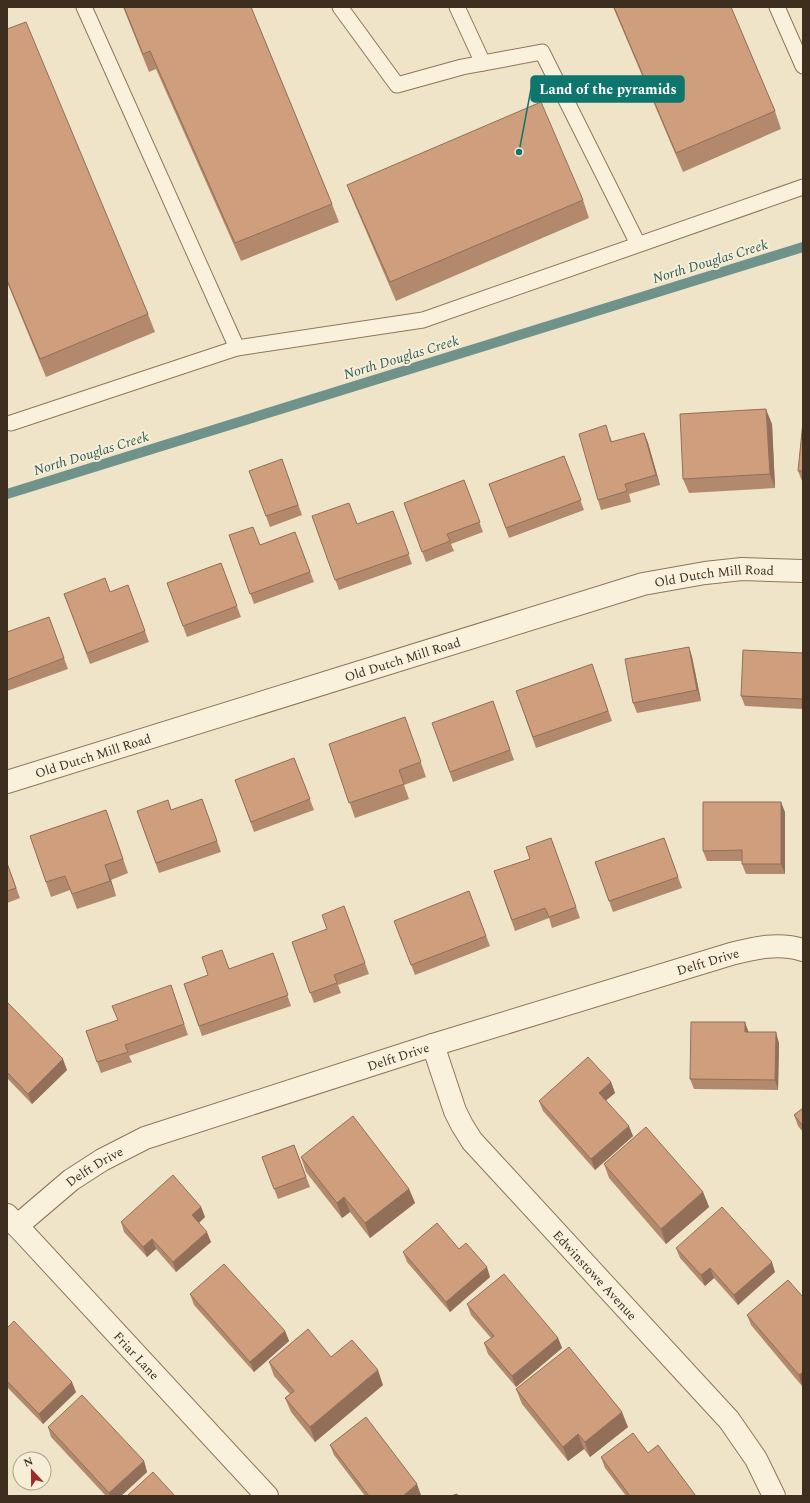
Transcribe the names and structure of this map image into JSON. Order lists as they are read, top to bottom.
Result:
{
  "streets": {
    "street": [
      "Old Dutch Mill Road",
      "Delft Drive",
      "Edwinstowe Avenue",
      "Friar Lane"
    ]
  },
  "crossings": [
    ["Delft Drive", "Edwinstowe Avenue"],
    ["Delft Drive", "Friar Lane"]
  ],
  "water": ["North Douglas Creek"],
  "places": ["Land of the pyramids"],
  "north": "top"
}
